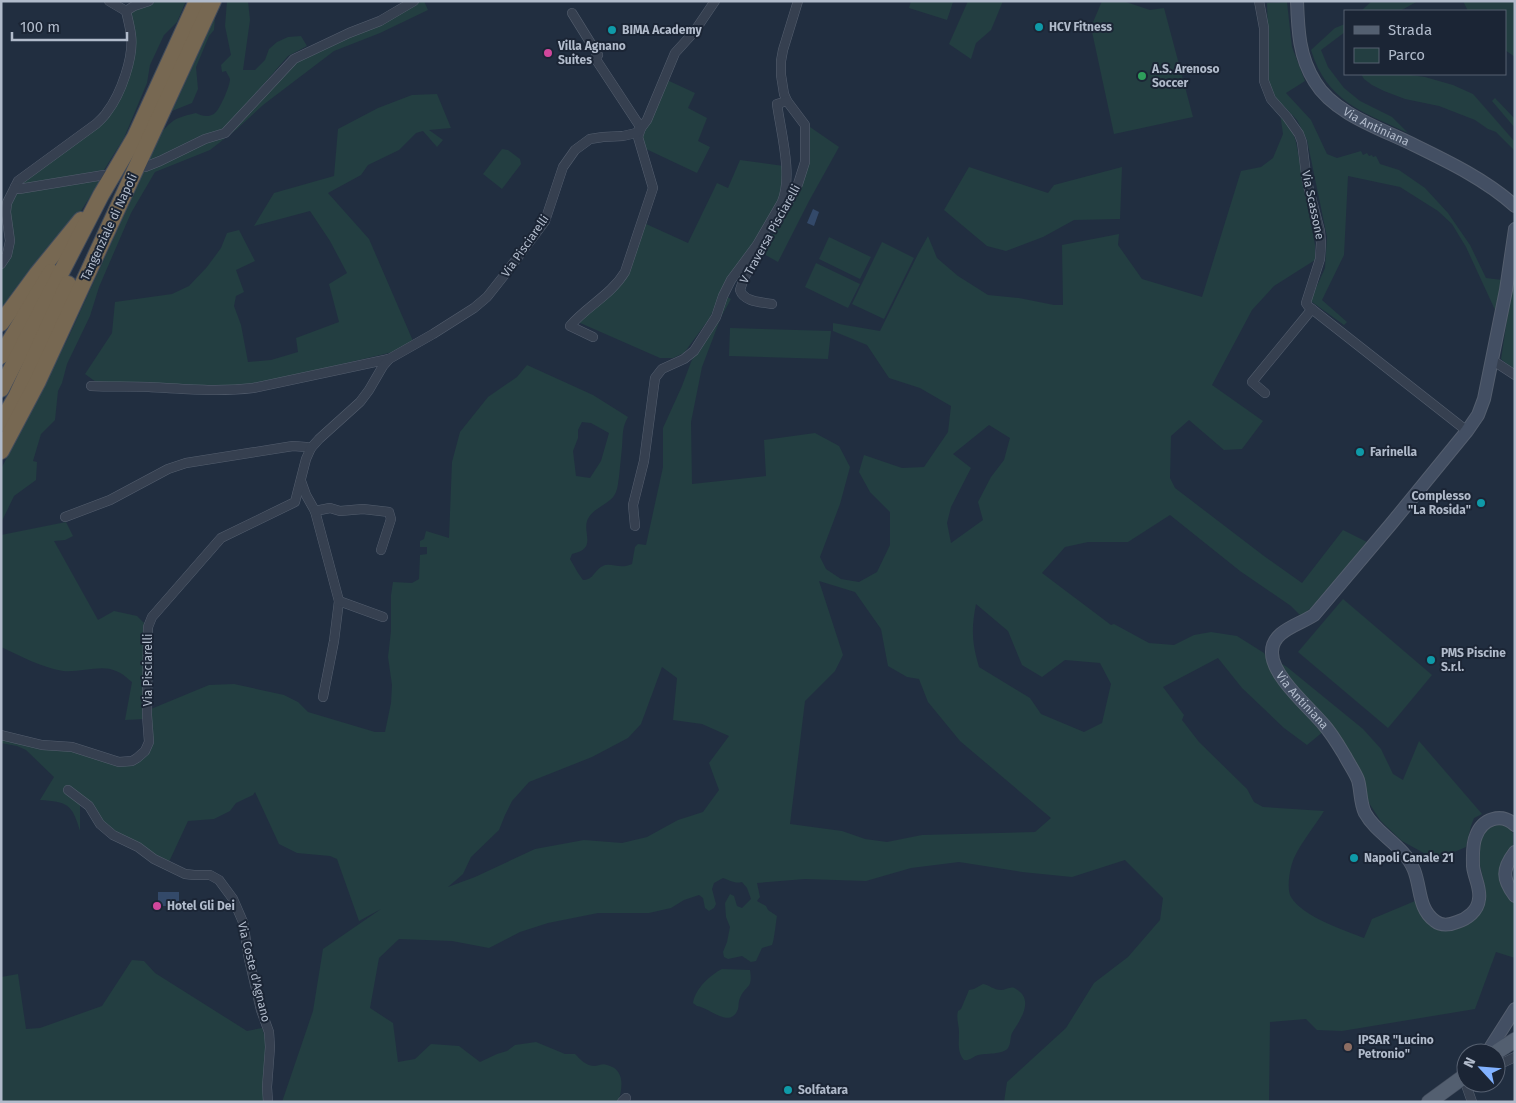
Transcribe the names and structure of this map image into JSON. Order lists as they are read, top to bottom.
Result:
{
  "streets": {
    "highway": ["Tangenziale di Napoli"],
    "street": [
      "Via Antiniana",
      "Via Scassone",
      "V Traversa Pisciarelli",
      "Via Pisciarelli",
      "Via Coste d'Agnano"
    ]
  },
  "places": [
    "HCV Fitness",
    "BIMA Academy",
    "Villa Agnano Suites",
    "A.S. Arenoso Soccer",
    "Farinella",
    "Complesso \"La Rosida\"",
    "PMS Piscine S.r.l.",
    "Napoli Canale 21",
    "Hotel Gli Dei",
    "IPSAR \"Lucino Petronio\"",
    "Solfatara"
  ],
  "legend": ["Strada", "Parco"],
  "scale_bar": "100 m",
  "north": "top left"
}
